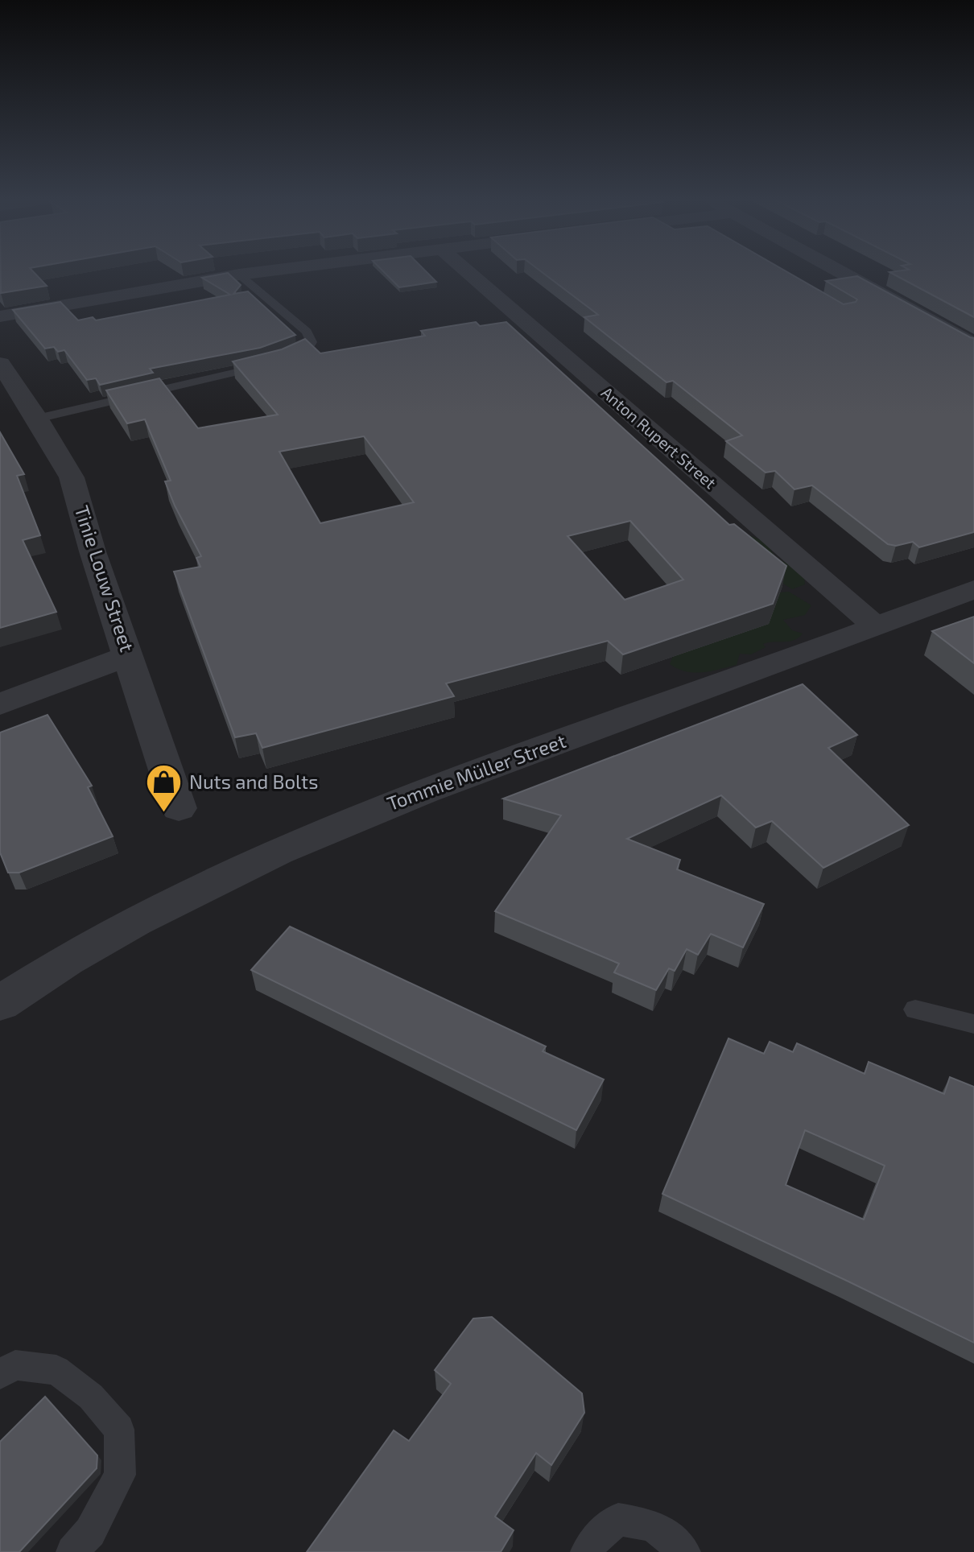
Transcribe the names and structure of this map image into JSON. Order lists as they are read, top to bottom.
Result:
{
  "streets": {
    "street": ["Anton Rupert Street", "Tinie Louw Street", "Tommie Müller Street"]
  },
  "crossings": [
    ["Anton Rupert Street", "Tommie Müller Street"]
  ],
  "places": {
    "shop": ["Nuts and Bolts"]
  }
}
